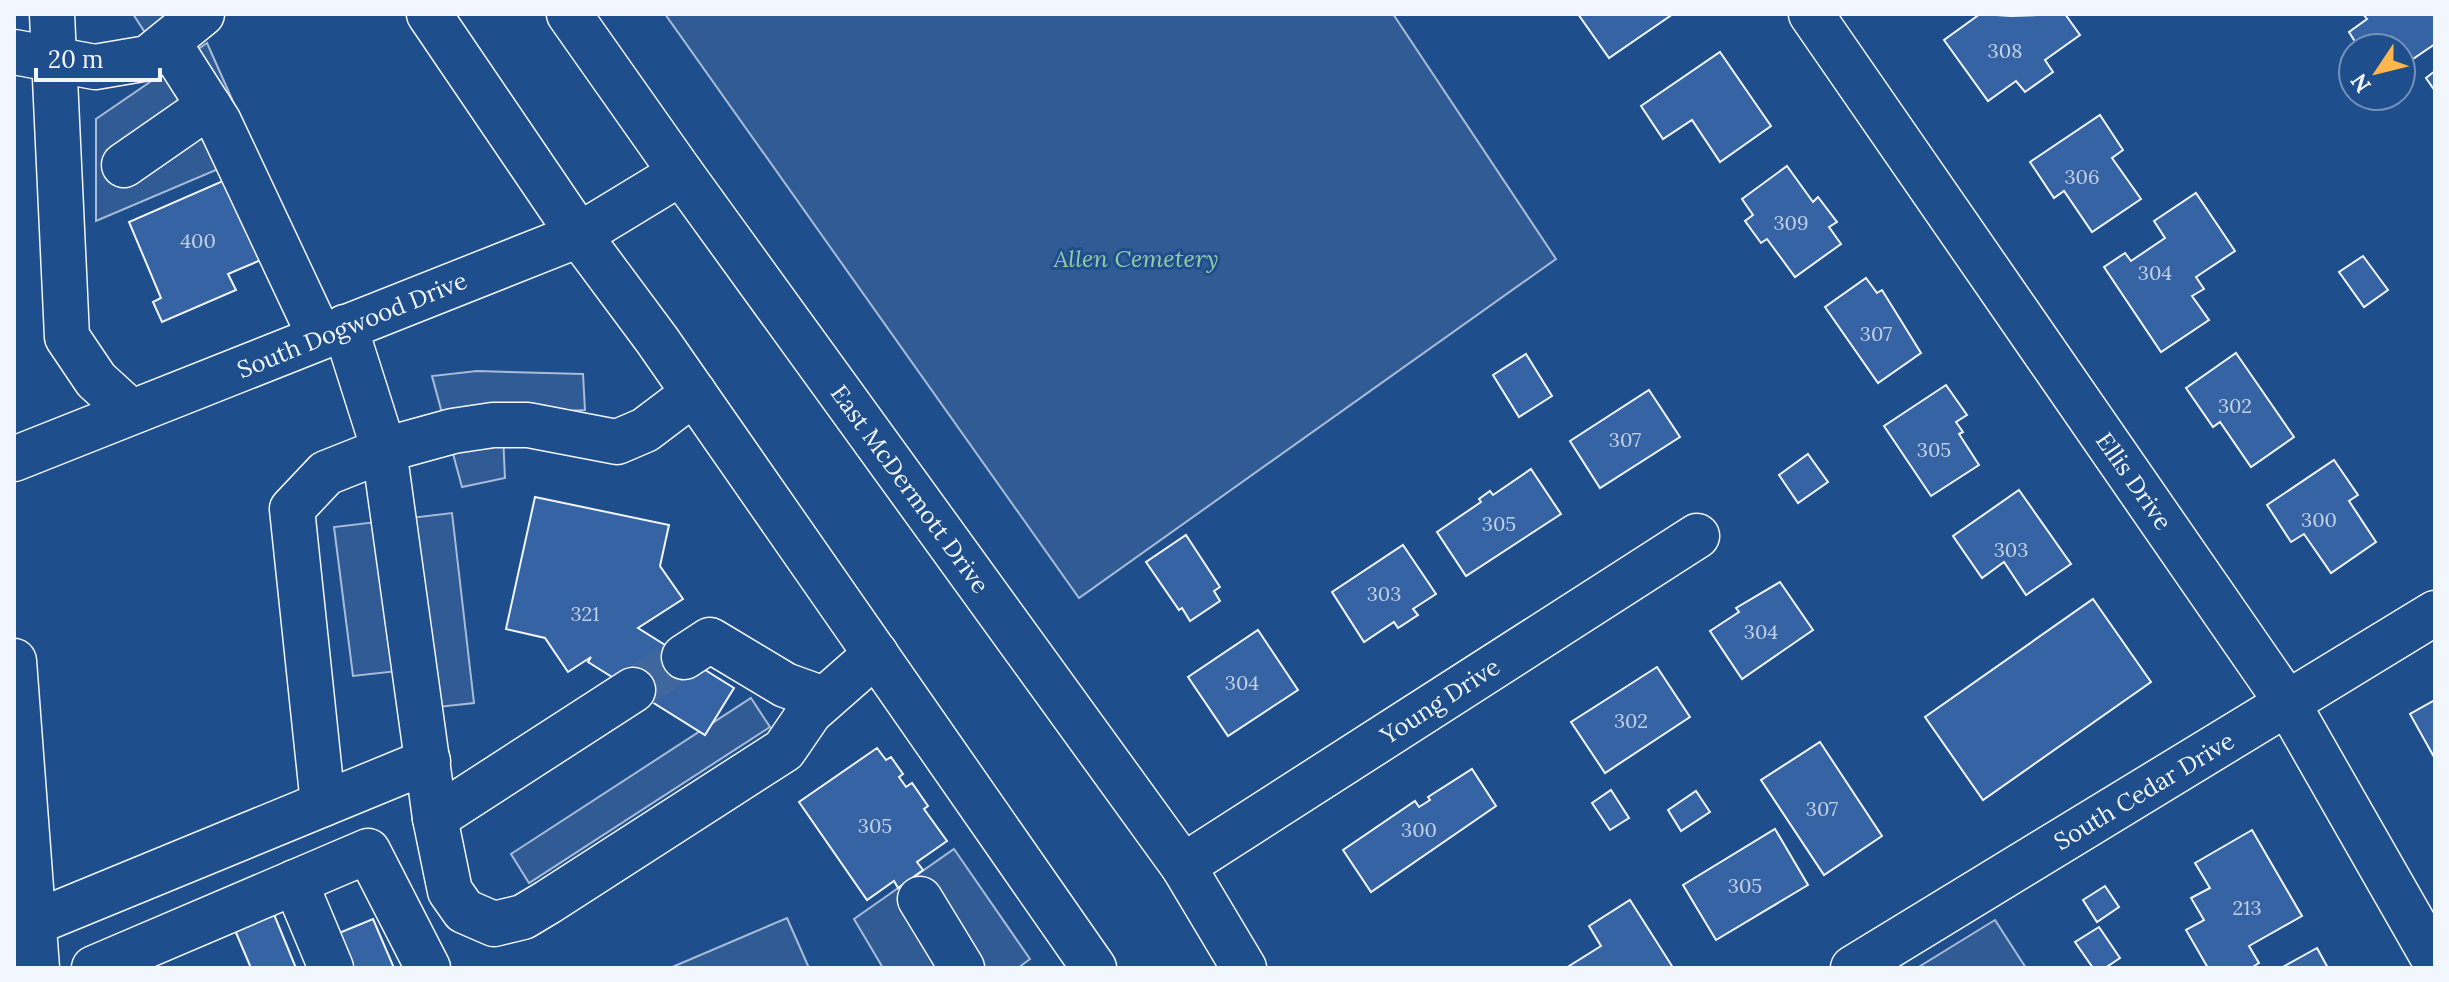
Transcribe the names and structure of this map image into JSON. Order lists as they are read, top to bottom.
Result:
{
  "streets": {
    "street": [
      "South Dogwood Drive",
      "Ellis Drive",
      "East McDermott Drive",
      "Young Drive",
      "South Cedar Drive"
    ]
  },
  "crossings": [
    ["South Dogwood Drive", "East McDermott Drive"],
    ["Ellis Drive", "South Cedar Drive"],
    ["East McDermott Drive", "Young Drive"]
  ],
  "parks": ["Allen Cemetery"],
  "house_numbers": [
    "308",
    "306",
    "309",
    "400",
    "304",
    "307",
    "302",
    "307",
    "305",
    "300",
    "305",
    "303",
    "303",
    "321",
    "304",
    "304",
    "302",
    "307",
    "305",
    "300",
    "305",
    "213"
  ],
  "scale_bar": "20 m",
  "north": "bottom left"
}
